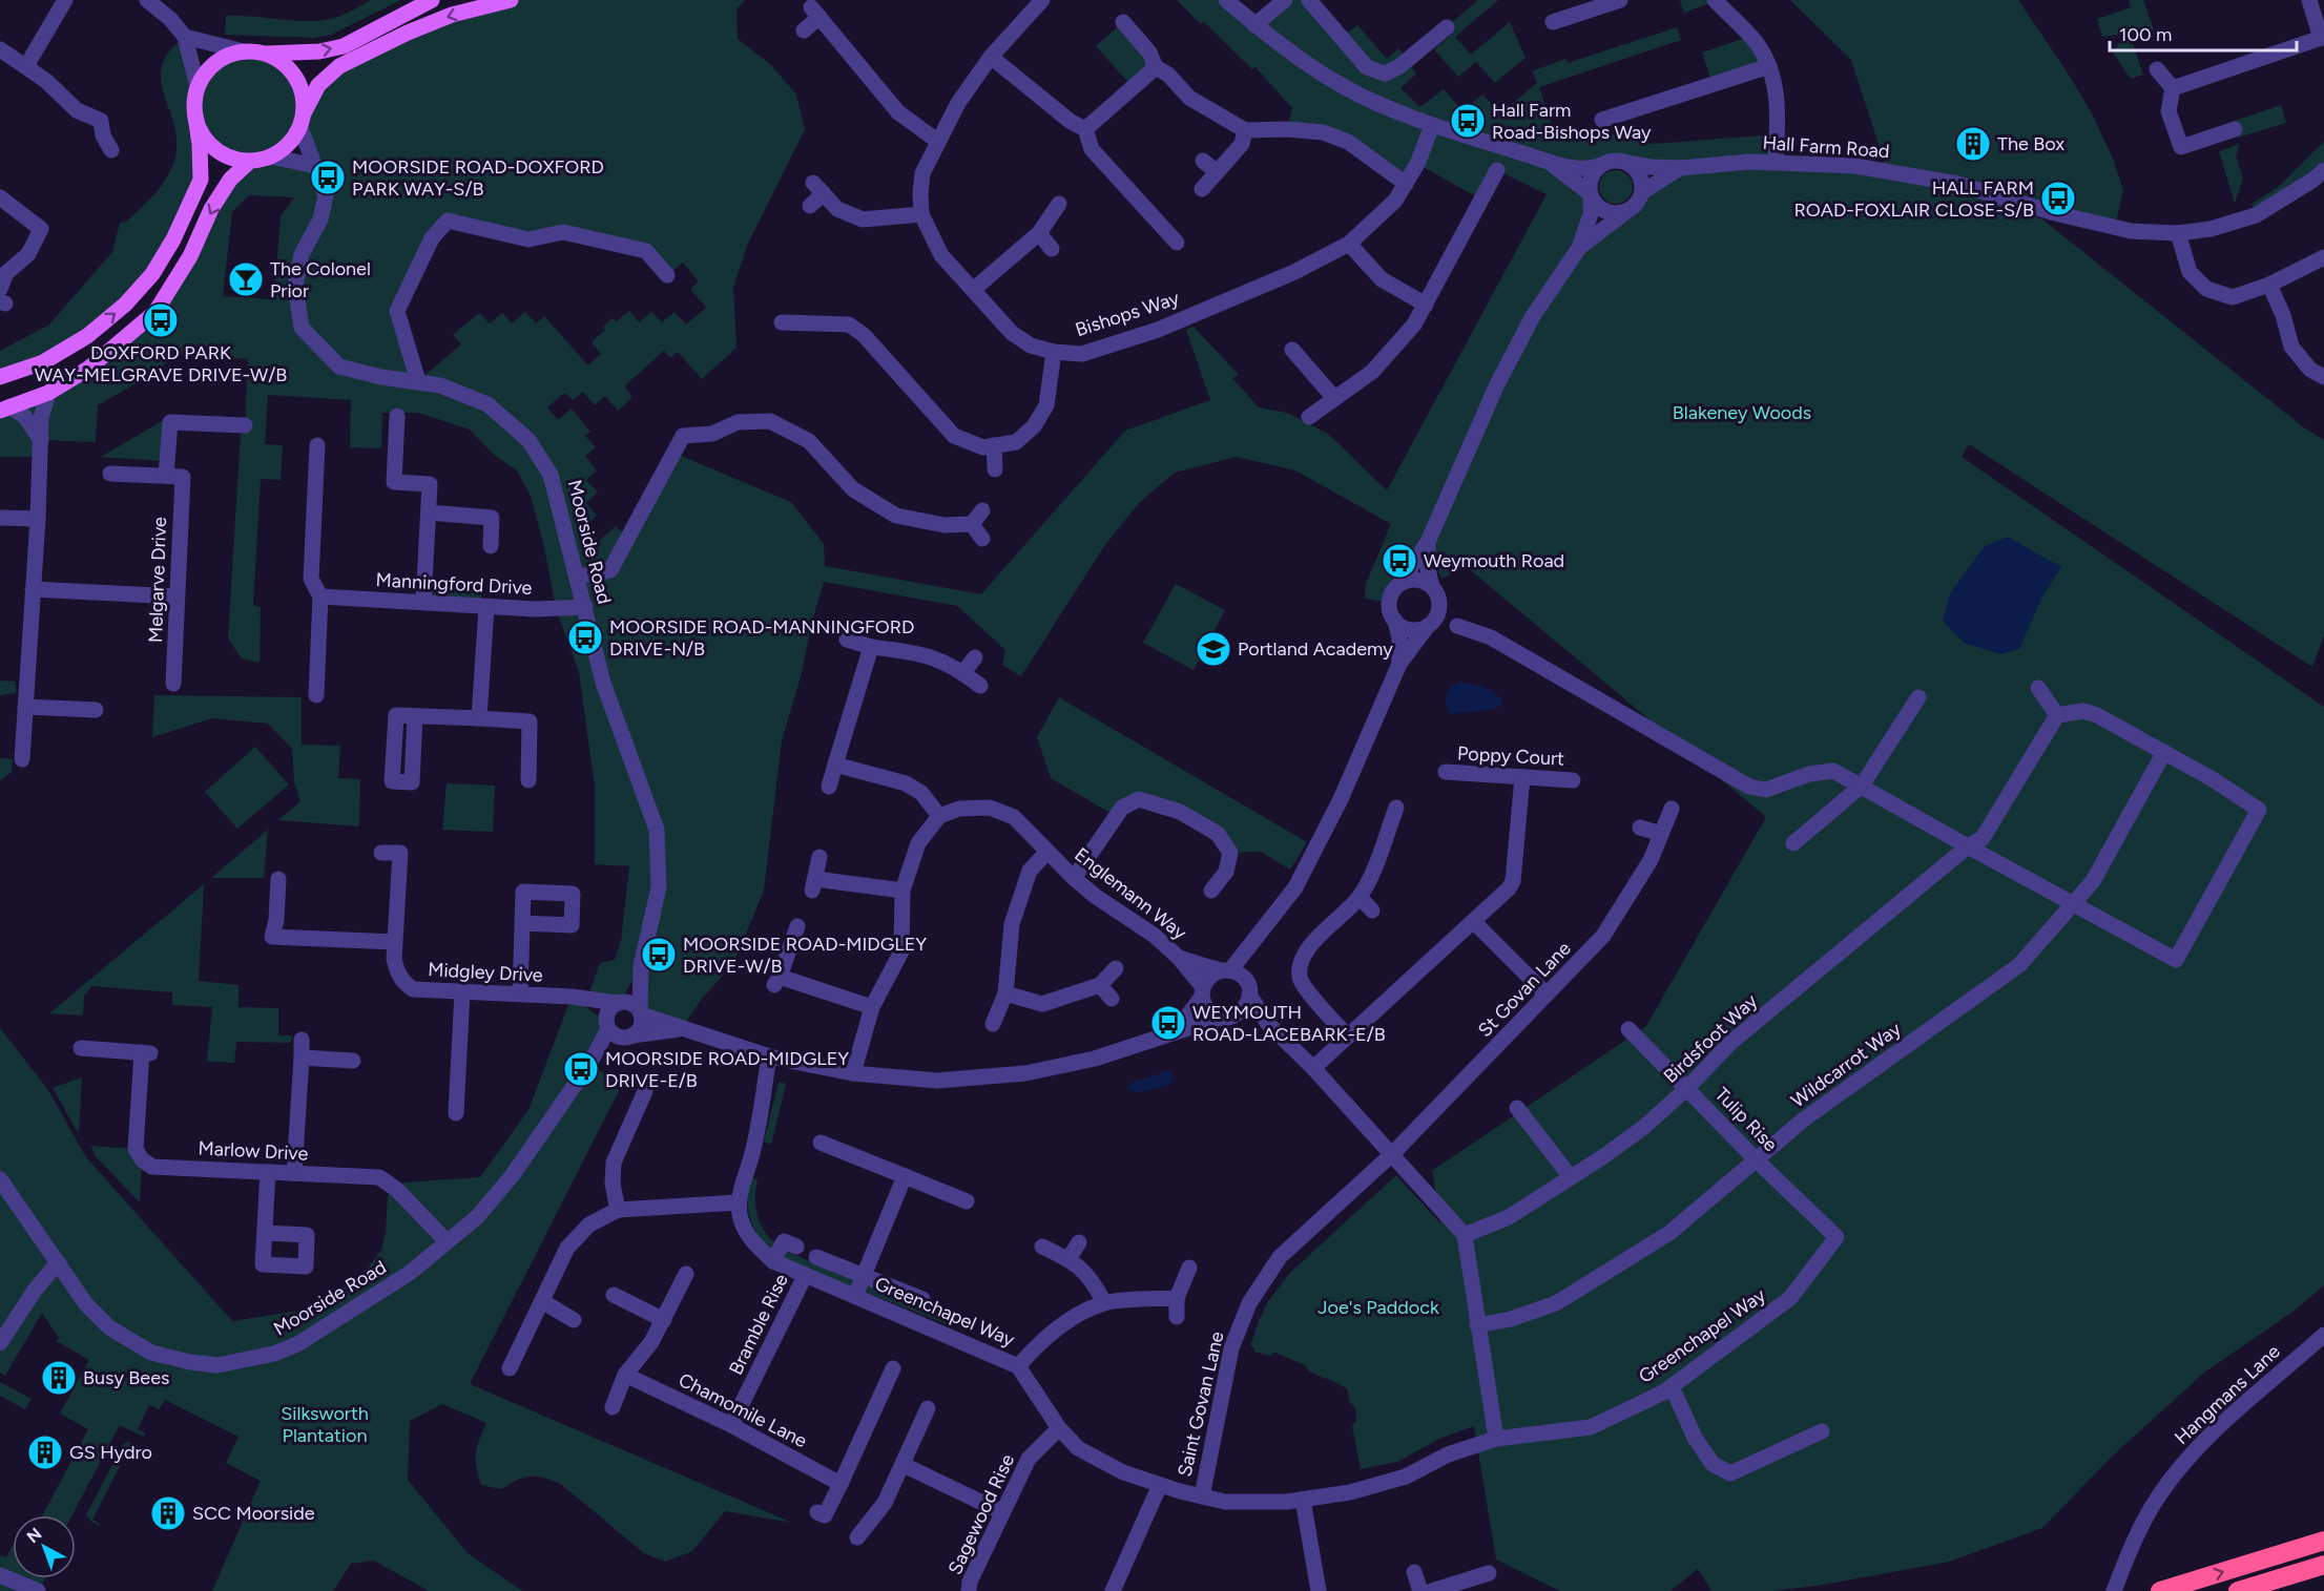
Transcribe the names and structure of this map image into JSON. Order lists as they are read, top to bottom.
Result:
{
  "streets": {
    "street": [
      "Hall Farm Road",
      "Bishops Way",
      "Moorside Road",
      "Melgarve Drive",
      "Manningford Drive",
      "Poppy Court",
      "Englemann Way",
      "Midgley Drive",
      "St Govan Lane",
      "Birdsfoot Way",
      "Wildcarrot Way",
      "Tulip Rise",
      "Marlow Drive",
      "Greenchapel Way",
      "Bramble Rise",
      "Hangmans Lane",
      "Saint Govan Lane",
      "Chamomile Lane",
      "Sagewood Rise"
    ]
  },
  "crossings": [
    ["Moorside Road", "Manningford Drive"],
    ["Moorside Road", "Midgley Drive"],
    ["Moorside Road", "Marlow Drive"],
    ["St Govan Lane", "Saint Govan Lane"],
    ["Birdsfoot Way", "Tulip Rise"],
    ["Wildcarrot Way", "Tulip Rise"],
    ["Tulip Rise", "Greenchapel Way"],
    ["Greenchapel Way", "Bramble Rise"],
    ["Greenchapel Way", "Saint Govan Lane"],
    ["Greenchapel Way", "Sagewood Rise"],
    ["Bramble Rise", "Chamomile Lane"]
  ],
  "parks": ["Blakeney Woods", "Joe's Paddock", "Silksworth Plantation"],
  "places": {
    "bus stop": [
      "Hall Farm Road-Bishops Way",
      "MOORSIDE ROAD-DOXFORD PARK WAY-S/B",
      "HALL FARM ROAD-FOXLAIR CLOSE-S/B",
      "DOXFORD PARK WAY-MELGRAVE DRIVE-W/B",
      "Weymouth Road",
      "MOORSIDE ROAD-MANNINGFORD DRIVE-N/B",
      "MOORSIDE ROAD-MIDGLEY DRIVE-W/B",
      "WEYMOUTH ROAD-LACEBARK-E/B",
      "MOORSIDE ROAD-MIDGLEY DRIVE-E/B"
    ],
    "building": [
      "The Box",
      "Busy Bees",
      "GS Hydro",
      "SCC Moorside"
    ],
    "bar": ["The Colonel Prior"],
    "school or university": ["Portland Academy"]
  },
  "scale_bar": "100 m",
  "north": "top left"
}
